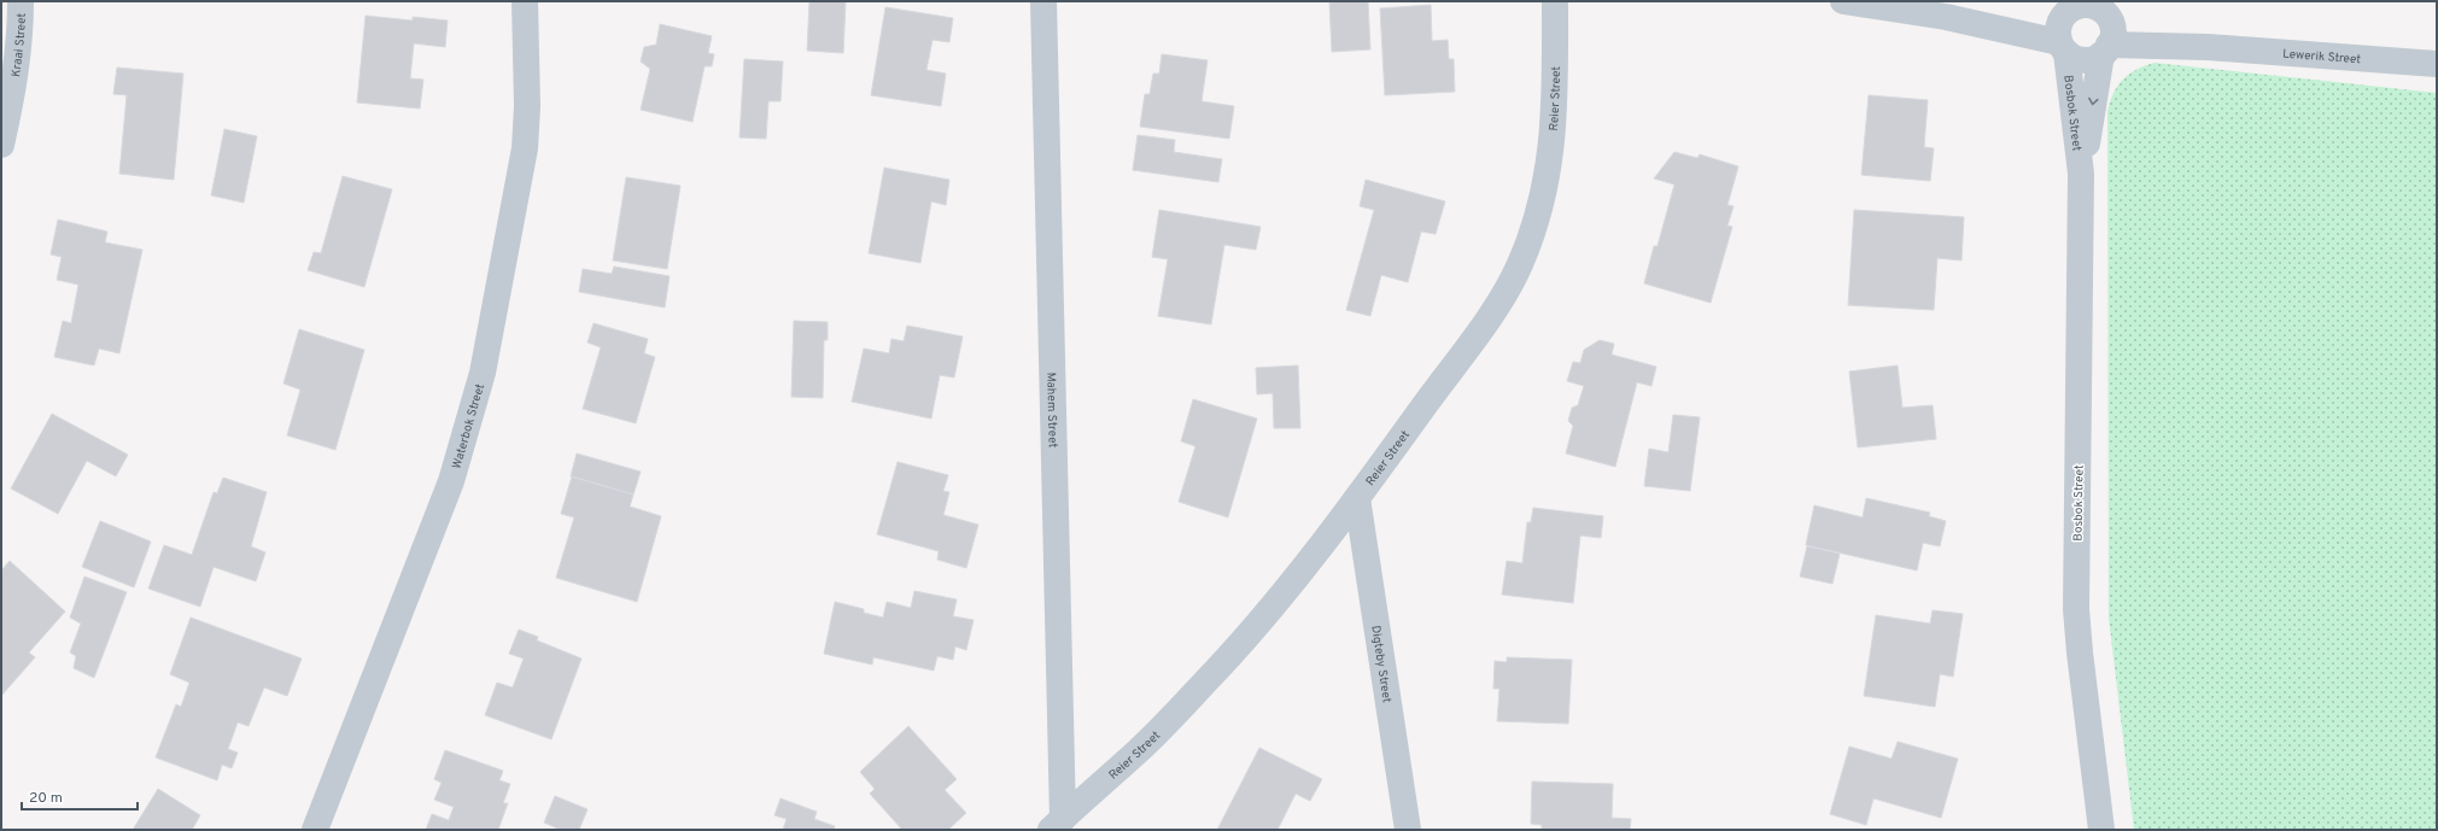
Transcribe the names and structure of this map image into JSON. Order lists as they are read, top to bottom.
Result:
{
  "streets": {
    "street": [
      "Kraai Street",
      "Lewerik Street",
      "Reier Street",
      "Bosbok Street",
      "Mahem Street",
      "Waterbok Street",
      "Digteby Street"
    ]
  },
  "crossings": [
    ["Lewerik Street", "Bosbok Street"],
    ["Reier Street", "Mahem Street"],
    ["Reier Street", "Digteby Street"]
  ],
  "scale_bar": "20 m"
}
